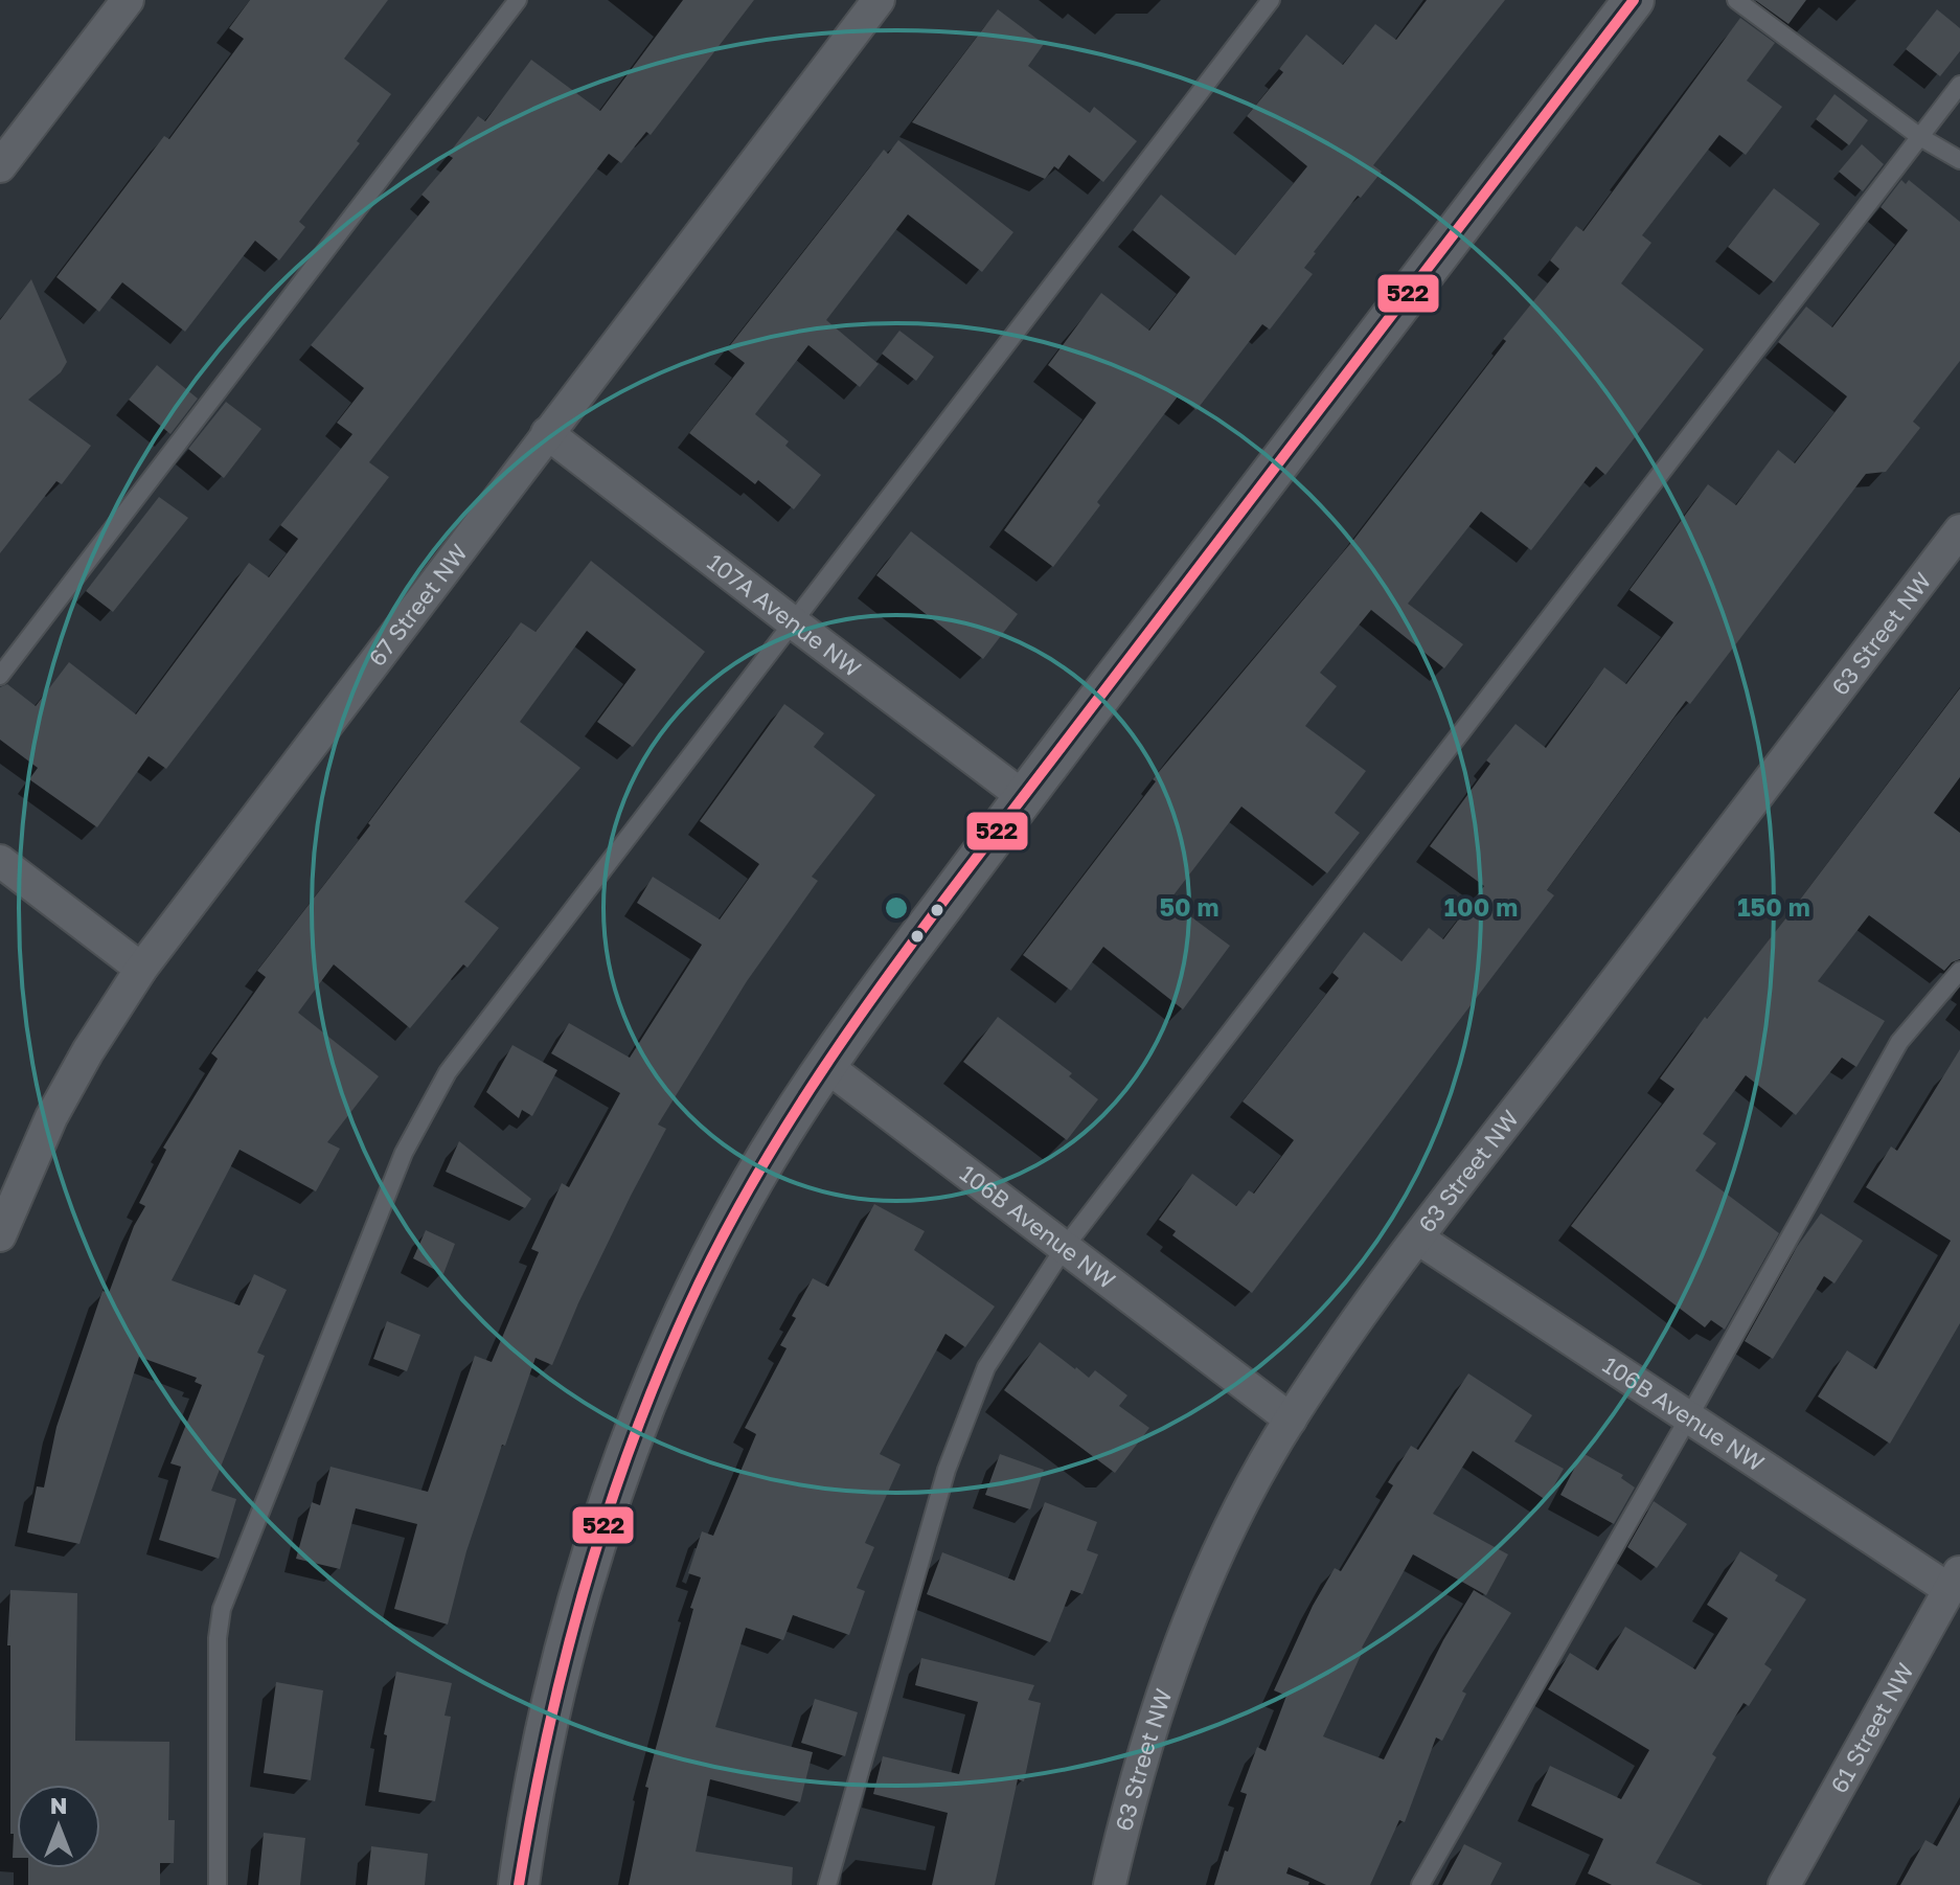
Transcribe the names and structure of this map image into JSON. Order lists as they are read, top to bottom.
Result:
{
  "streets": {
    "street": [
      "67 Street NW",
      "107A Avenue NW",
      "63 Street NW",
      "106B Avenue NW",
      "61 Street NW"
    ]
  },
  "crossings": [
    ["67 Street NW", "107A Avenue NW"],
    ["63 Street NW", "106B Avenue NW"],
    ["106B Avenue NW", "61 Street NW"]
  ],
  "lines": ["transit line 522"],
  "north": "top",
  "rings": ["50 m", "100 m", "150 m"]
}
